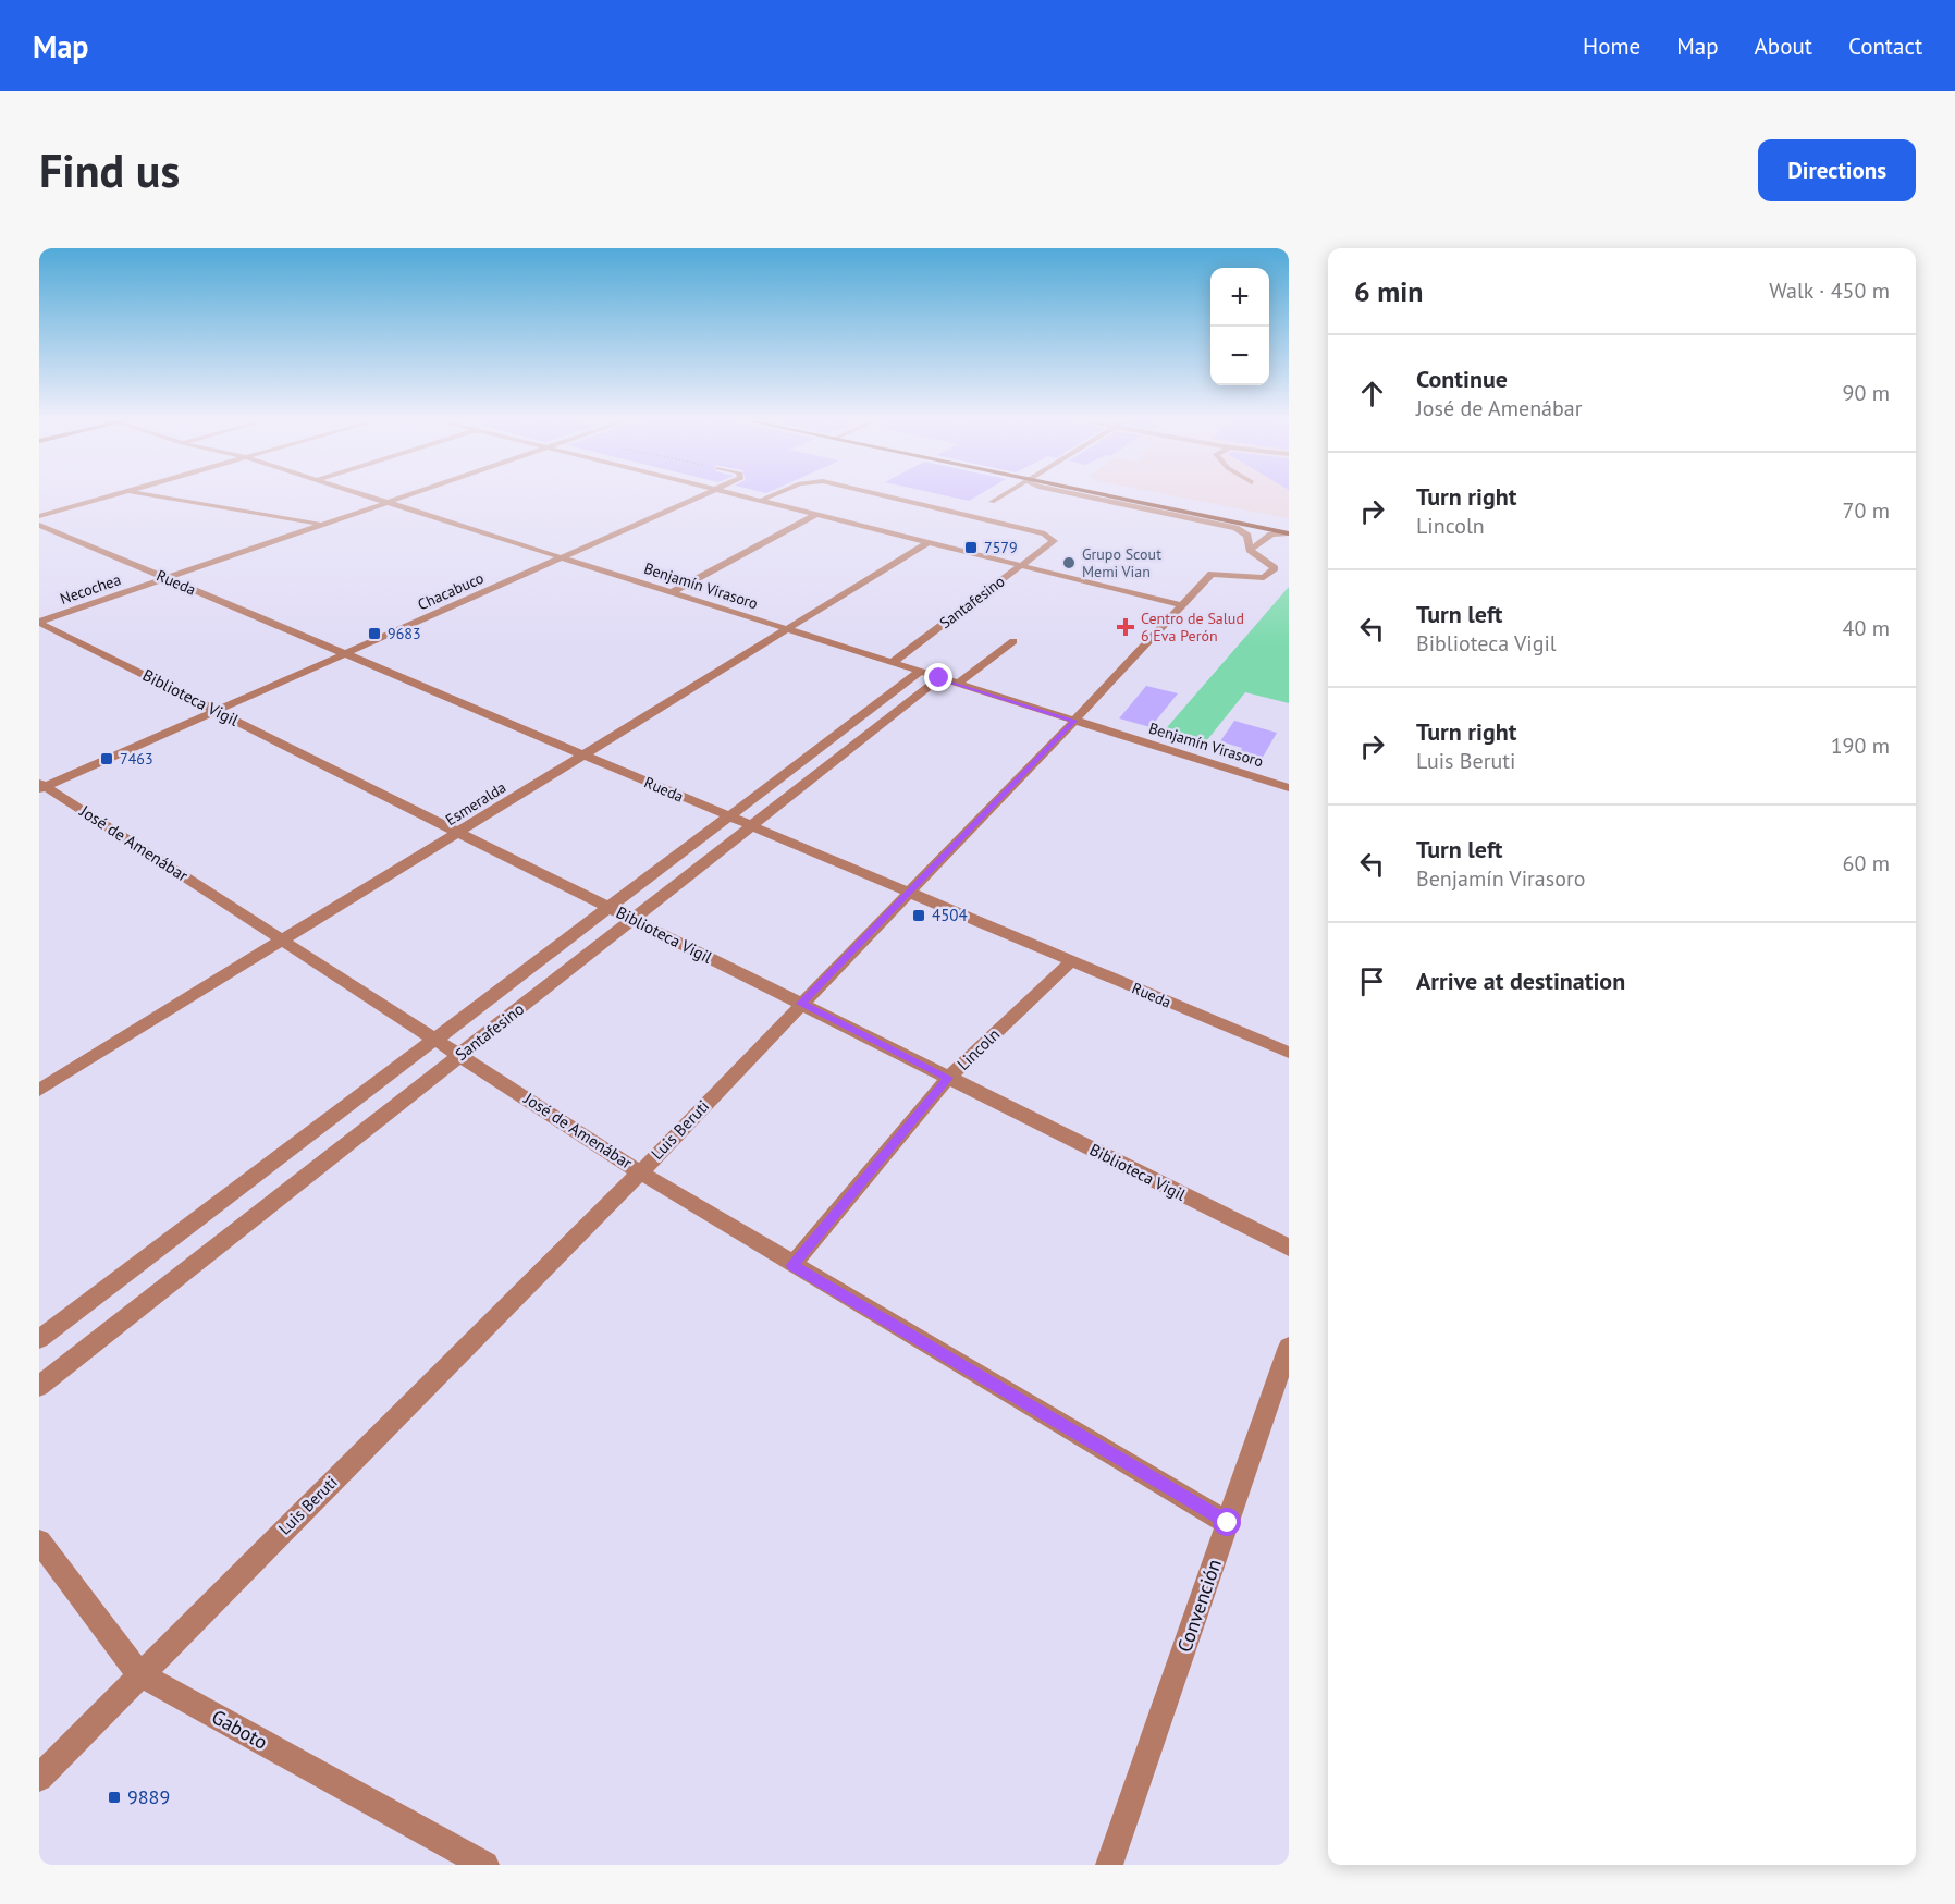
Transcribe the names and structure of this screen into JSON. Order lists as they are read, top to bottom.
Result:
{
  "streets": {
    "street": [
      "Rueda",
      "Benjamín Virasoro",
      "Necochea",
      "Chacabuco",
      "Santafesino",
      "Biblioteca Vigil",
      "Esmeralda",
      "José de Amenábar",
      "Lincoln",
      "Luis Beruti",
      "Convención",
      "Gaboto"
    ]
  },
  "crossings": [
    ["Rueda", "Necochea"],
    ["Rueda", "Chacabuco"],
    ["Rueda", "Santafesino"],
    ["Rueda", "Esmeralda"],
    ["Rueda", "Lincoln"],
    ["Rueda", "Luis Beruti"],
    ["Benjamín Virasoro", "Necochea"],
    ["Benjamín Virasoro", "Chacabuco"],
    ["Benjamín Virasoro", "Santafesino"],
    ["Benjamín Virasoro", "Esmeralda"],
    ["Benjamín Virasoro", "Luis Beruti"],
    ["Necochea", "Biblioteca Vigil"],
    ["Chacabuco", "Biblioteca Vigil"],
    ["Chacabuco", "José de Amenábar"],
    ["Santafesino", "Biblioteca Vigil"],
    ["Santafesino", "José de Amenábar"],
    ["Biblioteca Vigil", "Esmeralda"],
    ["Biblioteca Vigil", "Lincoln"],
    ["Biblioteca Vigil", "Luis Beruti"],
    ["Esmeralda", "José de Amenábar"],
    ["José de Amenábar", "Lincoln"],
    ["José de Amenábar", "Luis Beruti"],
    ["José de Amenábar", "Convención"],
    ["Luis Beruti", "Gaboto"]
  ],
  "places": {
    "transit": [
      "7579",
      "9683",
      "7463",
      "4504",
      "9889"
    ],
    "other": ["Grupo Scout Memi Vian"],
    "health": ["Centro de Salud 6 Eva Perón"]
  },
  "page": {
    "header": "Map",
    "nav": [
      "Home",
      "Map",
      "About",
      "Contact"
    ],
    "buttons": "Directions",
    "title": "Find us",
    "heading": ["6 min", "Walk · 450 m"],
    "map_buttons": ["+", "−"],
    "list": [
      ["Continue", "José de Amenábar", "90 m"],
      ["Turn right", "Lincoln", "70 m"],
      ["Turn left", "Biblioteca Vigil", "40 m"],
      ["Turn right", "Luis Beruti", "190 m"],
      ["Turn left", "Benjamín Virasoro", "60 m"],
      "Arrive at destination"
    ]
  }
}
